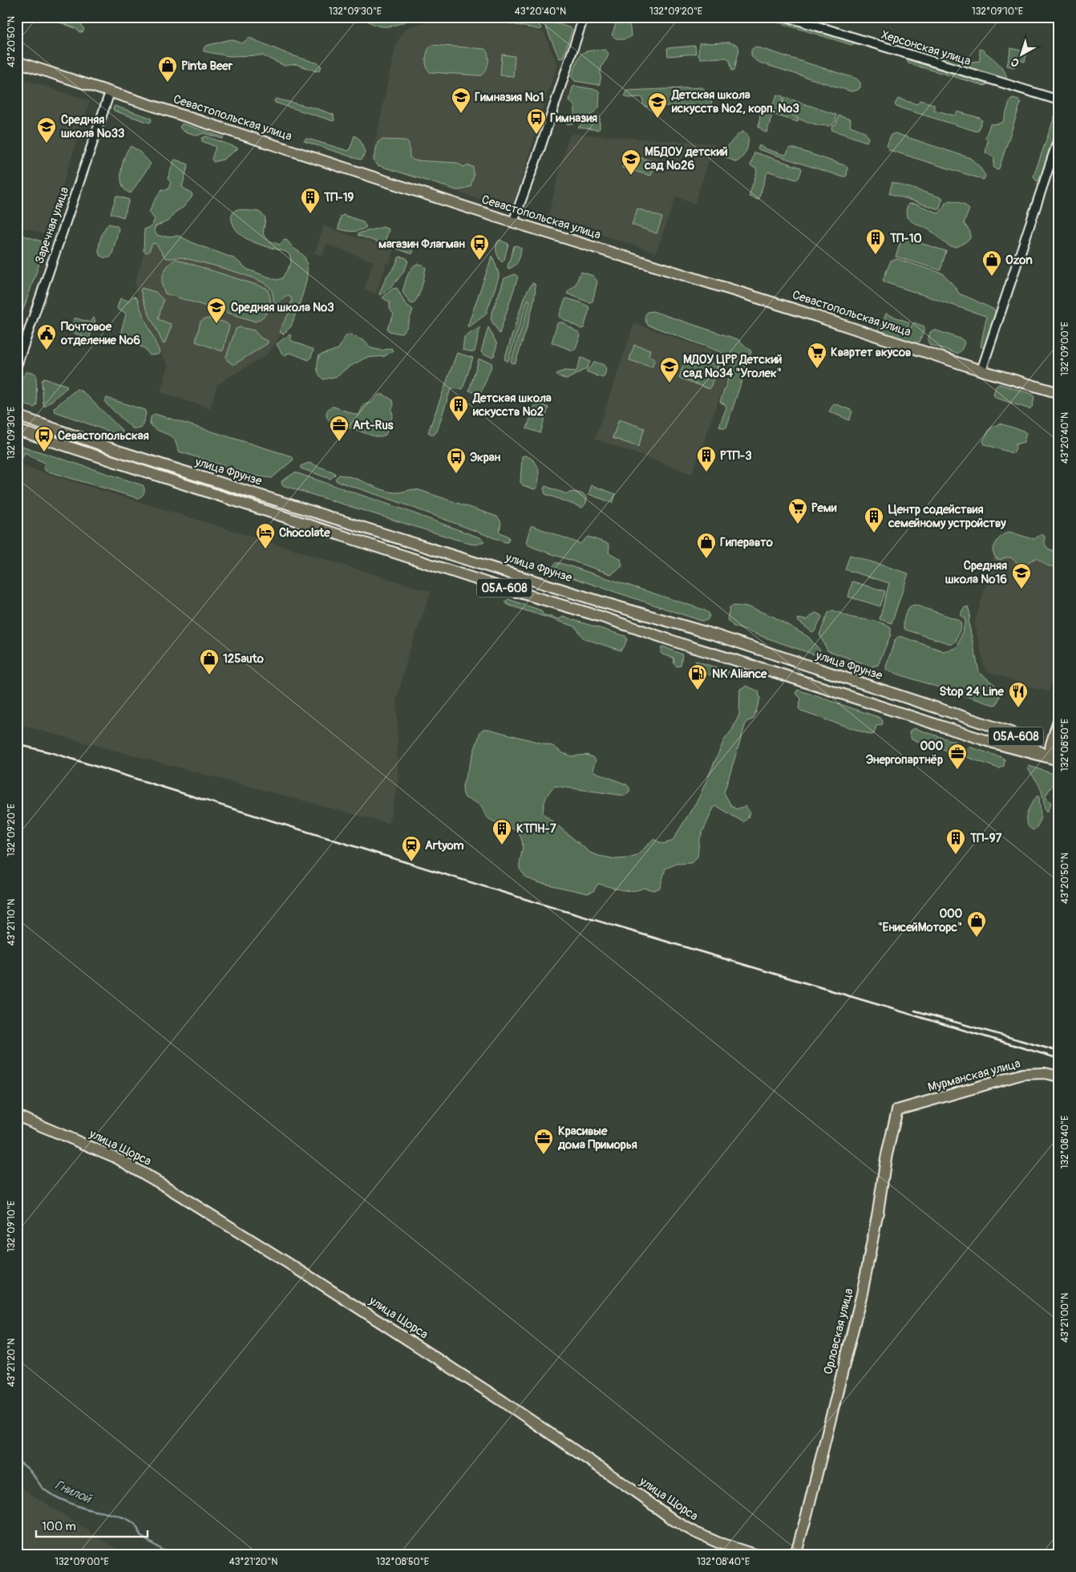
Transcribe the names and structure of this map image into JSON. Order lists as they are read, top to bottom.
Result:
{
  "streets": {
    "main road": [
      "Севастопольская улица",
      "улица Фрунзе",
      "05А-608",
      "Мурманская улица",
      "улица Щорса",
      "Орловская улица"
    ],
    "street": ["Херсонская улица", "Заречная улица"]
  },
  "crossings": [
    ["Севастопольская улица", "Заречная улица"],
    ["Мурманская улица", "Орловская улица"]
  ],
  "water": ["Гнилой"],
  "places": {
    "shop": [
      "Pinta Beer",
      "Ozon",
      "Гиперавто",
      "125auto",
      "ООО \"ЕнисейМоторс\""
    ],
    "school or university": [
      "Гимназия №1",
      "Детская школа искусств №2, корп. №3",
      "Средняя школа №33",
      "МБДОУ детский сад №26",
      "Средняя школа №3",
      "МДОУ ЦРР Детский сад №34 \"Уголек\"",
      "Средняя школа №16"
    ],
    "bus stop": [
      "Гимназия",
      "магазин Флагман",
      "Севастопольская",
      "Экран"
    ],
    "building": [
      "ТП-19",
      "ТП-10",
      "Детская школа искусств №2",
      "РТП-3",
      "Центр содействия семейному устройству",
      "КТПН-7",
      "ТП-97"
    ],
    "public building": ["Почтовое отделение №6"],
    "supermarket": ["Квартет вкусов", "Реми"],
    "office": ["Art-Rus", "ООО Энергопартнёр", "Красивые дома Приморья"],
    "hotel": ["Chocolate"],
    "fuel station": ["NK Aliance"],
    "restaurant": ["Stop 24 Line"],
    "station": ["Artyom"]
  },
  "scale_bar": "100 m",
  "north": "bottom left",
  "coordinates": [
    "132°09'30\"E",
    "43°20'40\"N",
    "132°09'20\"E",
    "132°09'10\"E",
    "43°20'50\"N",
    "132°09'00\"E",
    "132°08'50\"E",
    "43°21'10\"N",
    "132°08'40\"E",
    "43°21'00\"N",
    "43°21'20\"N"
  ]
}
